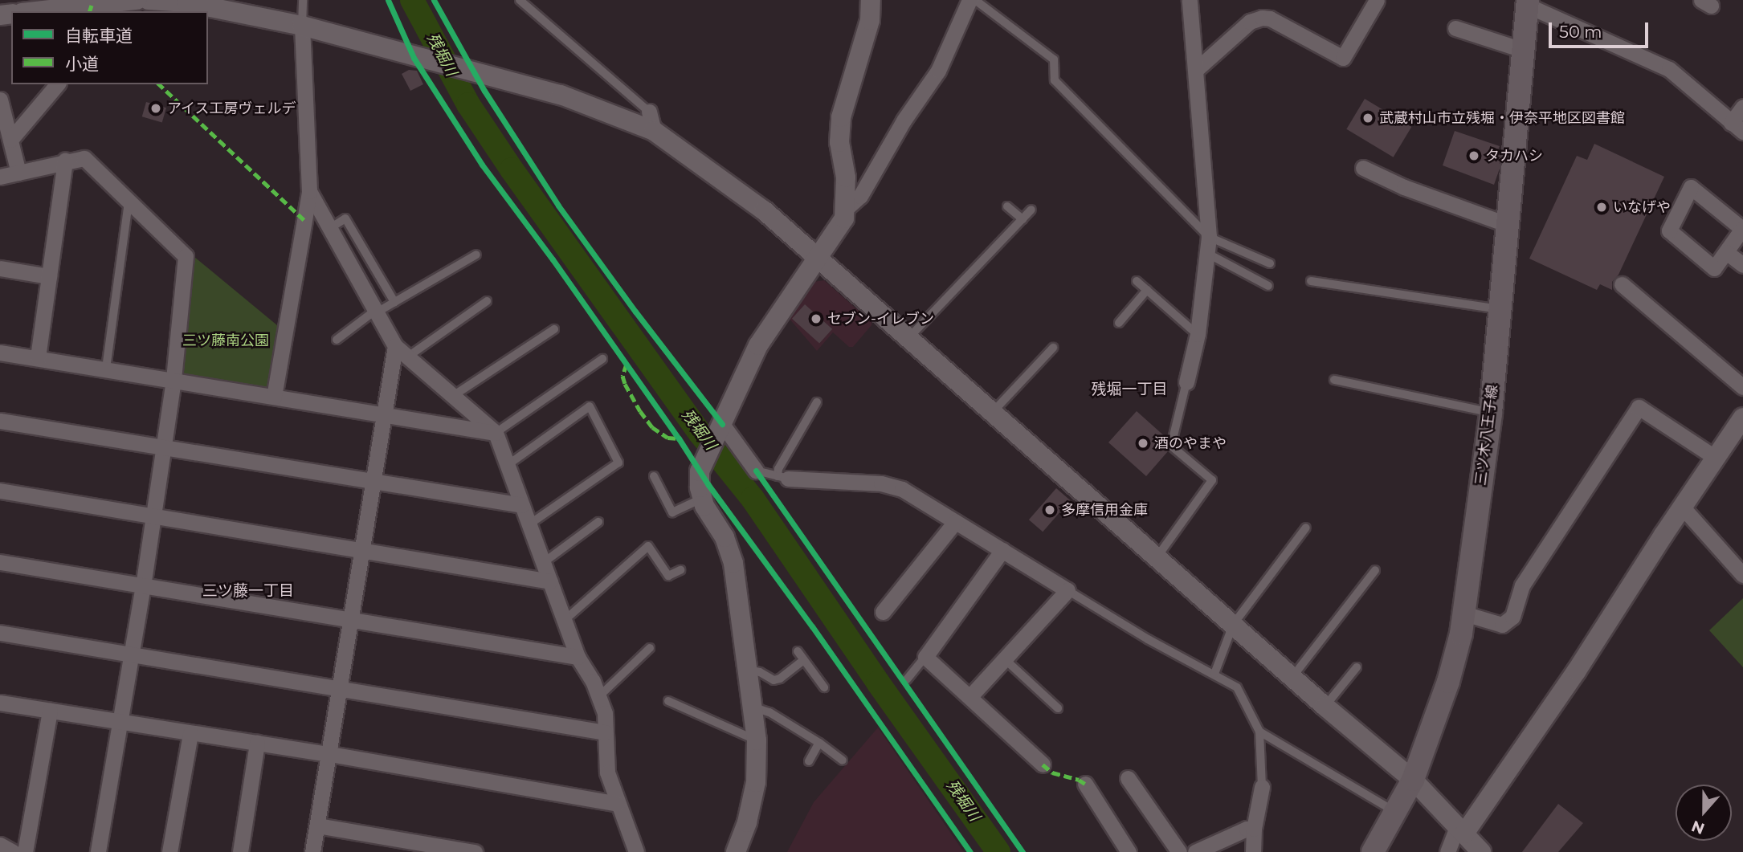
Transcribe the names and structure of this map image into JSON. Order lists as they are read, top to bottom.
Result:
{
  "streets": {
    "main road": ["三ツ木八王子線"]
  },
  "districts": ["残堀一丁目", "三ツ藤一丁目"],
  "water": ["残堀川"],
  "parks": ["三ツ藤南公園"],
  "places": [
    "アイス工房ヴェルデ",
    "武蔵村山市立残堀・伊奈平地区図書館",
    "タカハシ",
    "いなげや",
    "セブン-イレブン",
    "酒のやまや",
    "多摩信用金庫"
  ],
  "legend": ["自転車道", "小道"],
  "scale_bar": "50 m",
  "north": "bottom"
}
